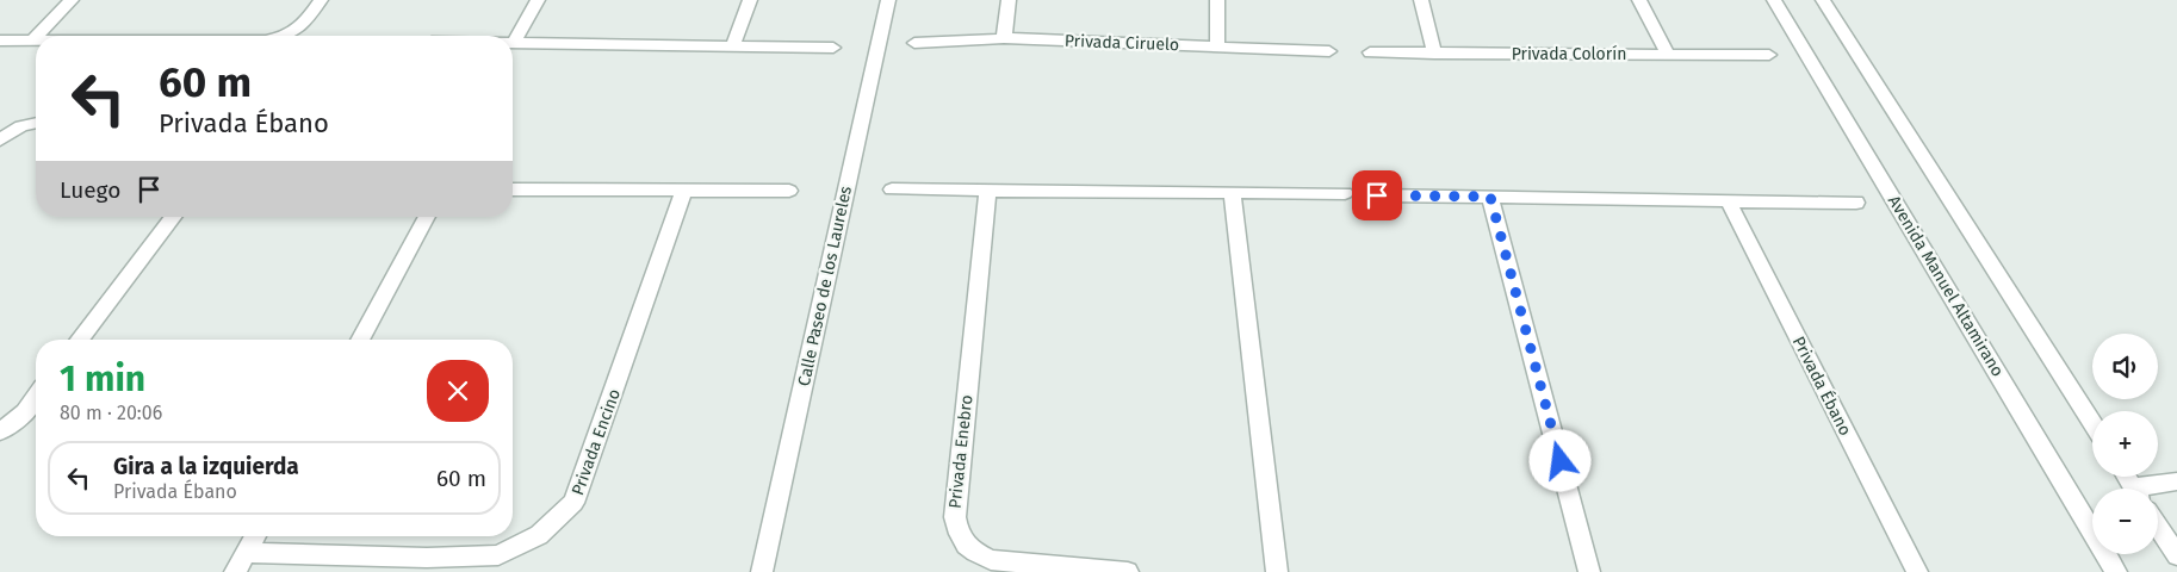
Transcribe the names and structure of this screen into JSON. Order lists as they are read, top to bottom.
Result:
{
  "streets": {
    "street": [
      "Privada Ciruelo",
      "Privada Colorín",
      "Calle Paseo de los Laureles",
      "Avenida Manuel Altamirano",
      "Privada Ébano",
      "Privada Encino",
      "Privada Enebro"
    ]
  },
  "page": {
    "turn": ["60 m", "Privada Ébano"],
    "then": "Luego",
    "map_buttons": ["+", "−"],
    "heading": ["1 min", "80 m · 20:06"],
    "list": [
      {
        "name": "Gira a la izquierda",
        "note": "Privada Ébano",
        "value": "60 m"
      }
    ]
  }
}
